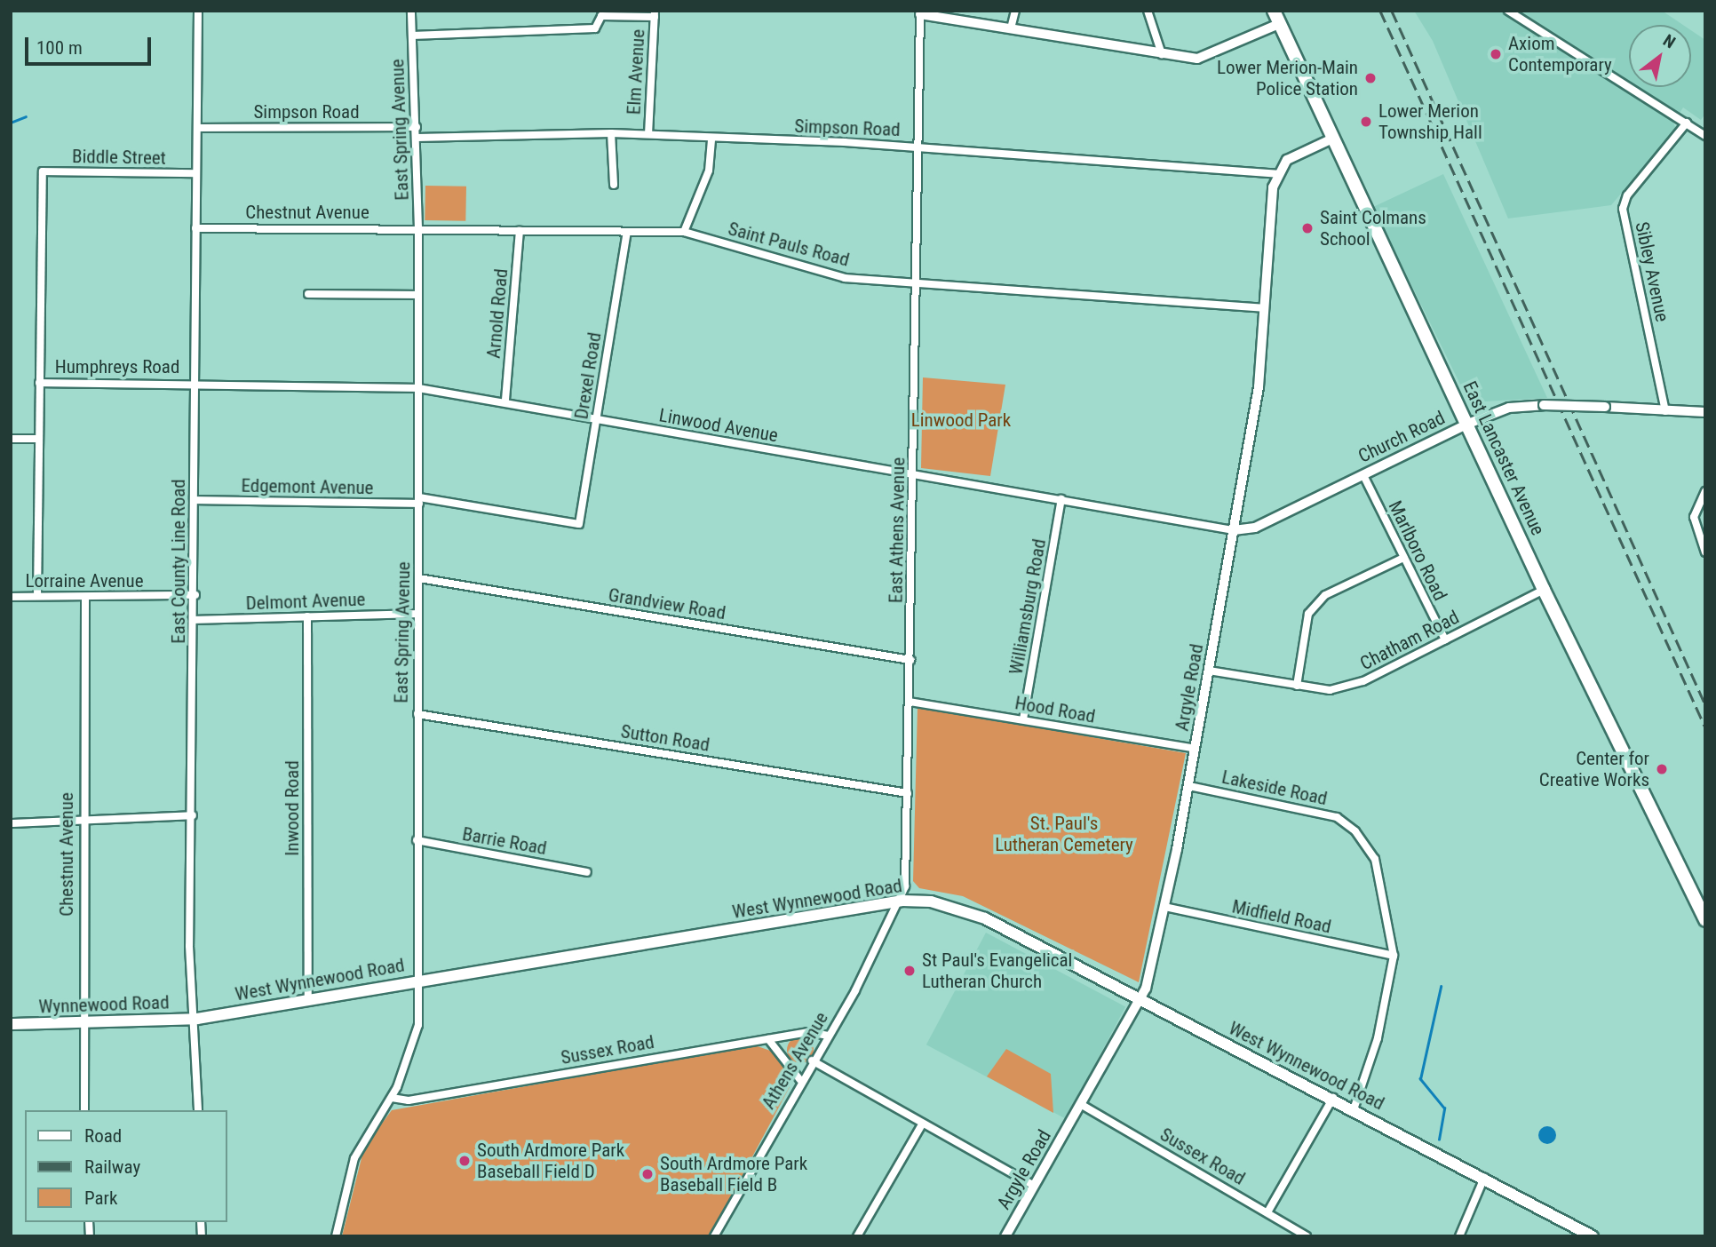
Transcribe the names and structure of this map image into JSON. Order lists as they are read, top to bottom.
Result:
{
  "streets": {
    "highway": ["East Lancaster Avenue"],
    "main road": ["West Wynnewood Road", "Wynnewood Road"],
    "street": [
      "Elm Avenue",
      "Simpson Road",
      "East Spring Avenue",
      "Biddle Street",
      "Chestnut Avenue",
      "Saint Pauls Road",
      "Sibley Avenue",
      "Arnold Road",
      "Humphreys Road",
      "Drexel Road",
      "Linwood Avenue",
      "Church Road",
      "Edgemont Avenue",
      "East Athens Avenue",
      "Marlboro Road",
      "East County Line Road",
      "Lorraine Avenue",
      "Delmont Avenue",
      "Grandview Road",
      "Williamsburg Road",
      "Chatham Road",
      "Argyle Road",
      "Hood Road",
      "Sutton Road",
      "Lakeside Road",
      "Inwood Road",
      "Barrie Road",
      "Midfield Road",
      "Sussex Road",
      "Athens Avenue"
    ]
  },
  "crossings": [
    ["Elm Avenue", "Simpson Road"],
    ["Simpson Road", "East Spring Avenue"],
    ["Simpson Road", "East Athens Avenue"],
    ["Simpson Road", "East County Line Road"],
    ["Simpson Road", "Argyle Road"],
    ["East Spring Avenue", "Chestnut Avenue"],
    ["East Spring Avenue", "Saint Pauls Road"],
    ["East Spring Avenue", "Linwood Avenue"],
    ["East Spring Avenue", "Edgemont Avenue"],
    ["East Spring Avenue", "Delmont Avenue"],
    ["East Spring Avenue", "Grandview Road"],
    ["East Spring Avenue", "Sutton Road"],
    ["East Spring Avenue", "Barrie Road"],
    ["East Spring Avenue", "West Wynnewood Road"],
    ["East Spring Avenue", "Sussex Road"],
    ["Biddle Street", "Humphreys Road"],
    ["Biddle Street", "East County Line Road"],
    ["Chestnut Avenue", "Saint Pauls Road"],
    ["Chestnut Avenue", "East County Line Road"],
    ["Chestnut Avenue", "Lorraine Avenue"],
    ["Chestnut Avenue", "Wynnewood Road"],
    ["Saint Pauls Road", "Arnold Road"],
    ["Saint Pauls Road", "Drexel Road"],
    ["Saint Pauls Road", "East Athens Avenue"],
    ["Saint Pauls Road", "Argyle Road"],
    ["Sibley Avenue", "Church Road"],
    ["Arnold Road", "Linwood Avenue"],
    ["Humphreys Road", "Linwood Avenue"],
    ["Humphreys Road", "East County Line Road"],
    ["Drexel Road", "Linwood Avenue"],
    ["Drexel Road", "Edgemont Avenue"],
    ["Linwood Avenue", "Church Road"],
    ["Linwood Avenue", "East Athens Avenue"],
    ["Linwood Avenue", "East County Line Road"],
    ["Linwood Avenue", "Williamsburg Road"],
    ["Linwood Avenue", "Argyle Road"],
    ["Church Road", "East Lancaster Avenue"],
    ["Church Road", "Marlboro Road"],
    ["Church Road", "Argyle Road"],
    ["East Lancaster Avenue", "Chatham Road"],
    ["Edgemont Avenue", "East County Line Road"],
    ["East Athens Avenue", "Grandview Road"],
    ["East Athens Avenue", "Hood Road"],
    ["East Athens Avenue", "Sutton Road"],
    ["East Athens Avenue", "West Wynnewood Road"],
    ["East Athens Avenue", "Athens Avenue"],
    ["Marlboro Road", "Chatham Road"],
    ["East County Line Road", "Lorraine Avenue"],
    ["East County Line Road", "Delmont Avenue"],
    ["East County Line Road", "West Wynnewood Road"],
    ["East County Line Road", "Wynnewood Road"],
    ["Delmont Avenue", "Inwood Road"],
    ["Williamsburg Road", "Hood Road"],
    ["Chatham Road", "Argyle Road"],
    ["Argyle Road", "Hood Road"],
    ["Argyle Road", "Lakeside Road"],
    ["Argyle Road", "West Wynnewood Road"],
    ["Argyle Road", "Midfield Road"],
    ["Argyle Road", "Sussex Road"],
    ["Lakeside Road", "West Wynnewood Road"],
    ["Lakeside Road", "Midfield Road"],
    ["Inwood Road", "West Wynnewood Road"],
    ["West Wynnewood Road", "Wynnewood Road"],
    ["West Wynnewood Road", "Athens Avenue"],
    ["Sussex Road", "Athens Avenue"]
  ],
  "parks": ["Linwood Park", "St. Paul's Lutheran Cemetery"],
  "places": [
    "Axiom Contemporary",
    "Lower Merion-Main Police Station",
    "Lower Merion Township Hall",
    "Saint Colmans School",
    "Center for Creative Works",
    "St Paul's Evangelical Lutheran Church",
    "South Ardmore Park Baseball Field D",
    "South Ardmore Park Baseball Field B"
  ],
  "legend": ["Road", "Railway", "Park"],
  "scale_bar": "100 m",
  "north": "top right"
}
